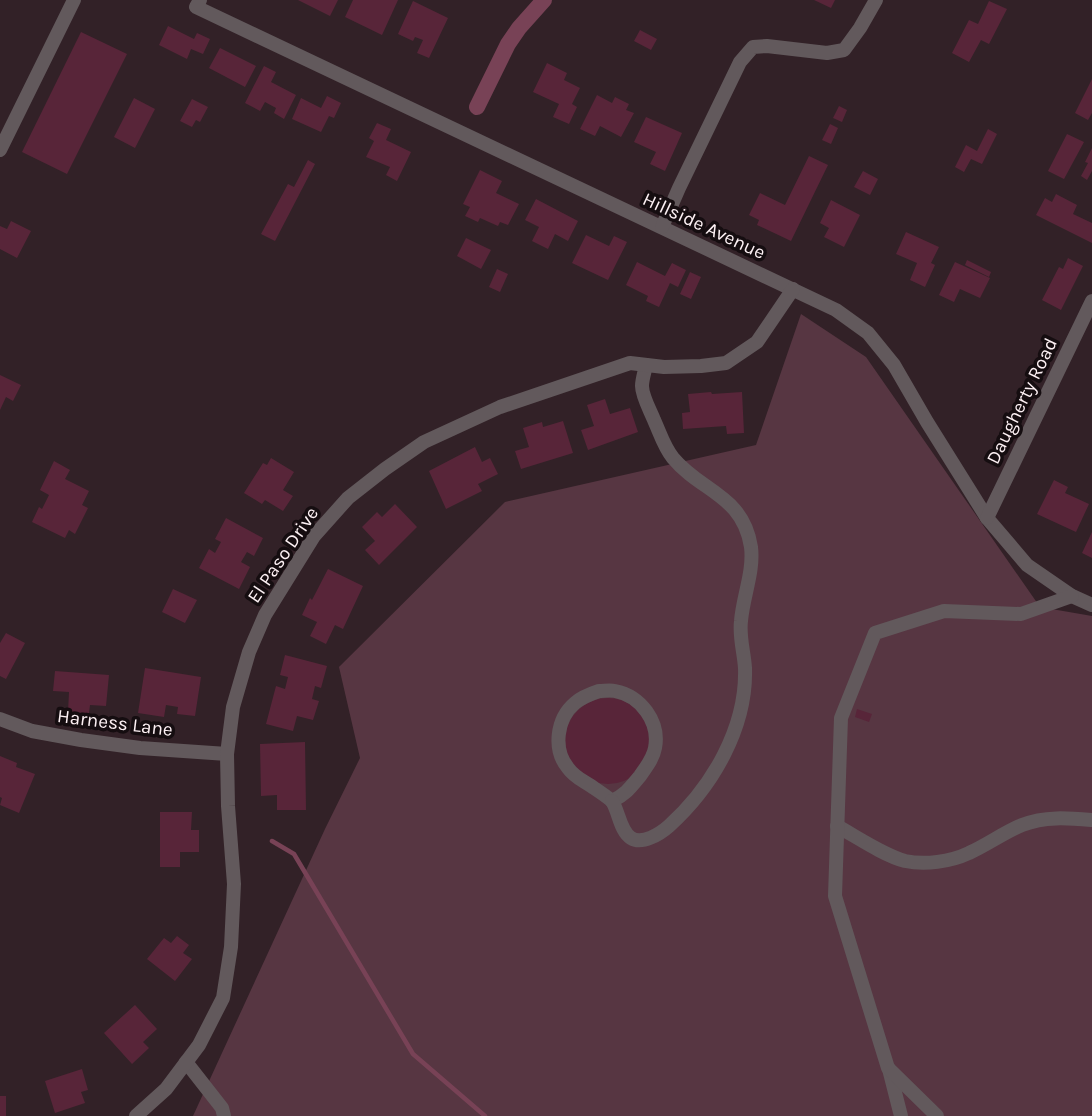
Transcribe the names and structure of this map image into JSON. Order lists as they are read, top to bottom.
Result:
{
  "streets": {
    "street": [
      "Hillside Avenue",
      "Daugherty Road",
      "El Paso Drive",
      "Harness Lane"
    ]
  },
  "crossings": [
    ["Hillside Avenue", "Daugherty Road"],
    ["Hillside Avenue", "El Paso Drive"],
    ["El Paso Drive", "Harness Lane"]
  ]
}
